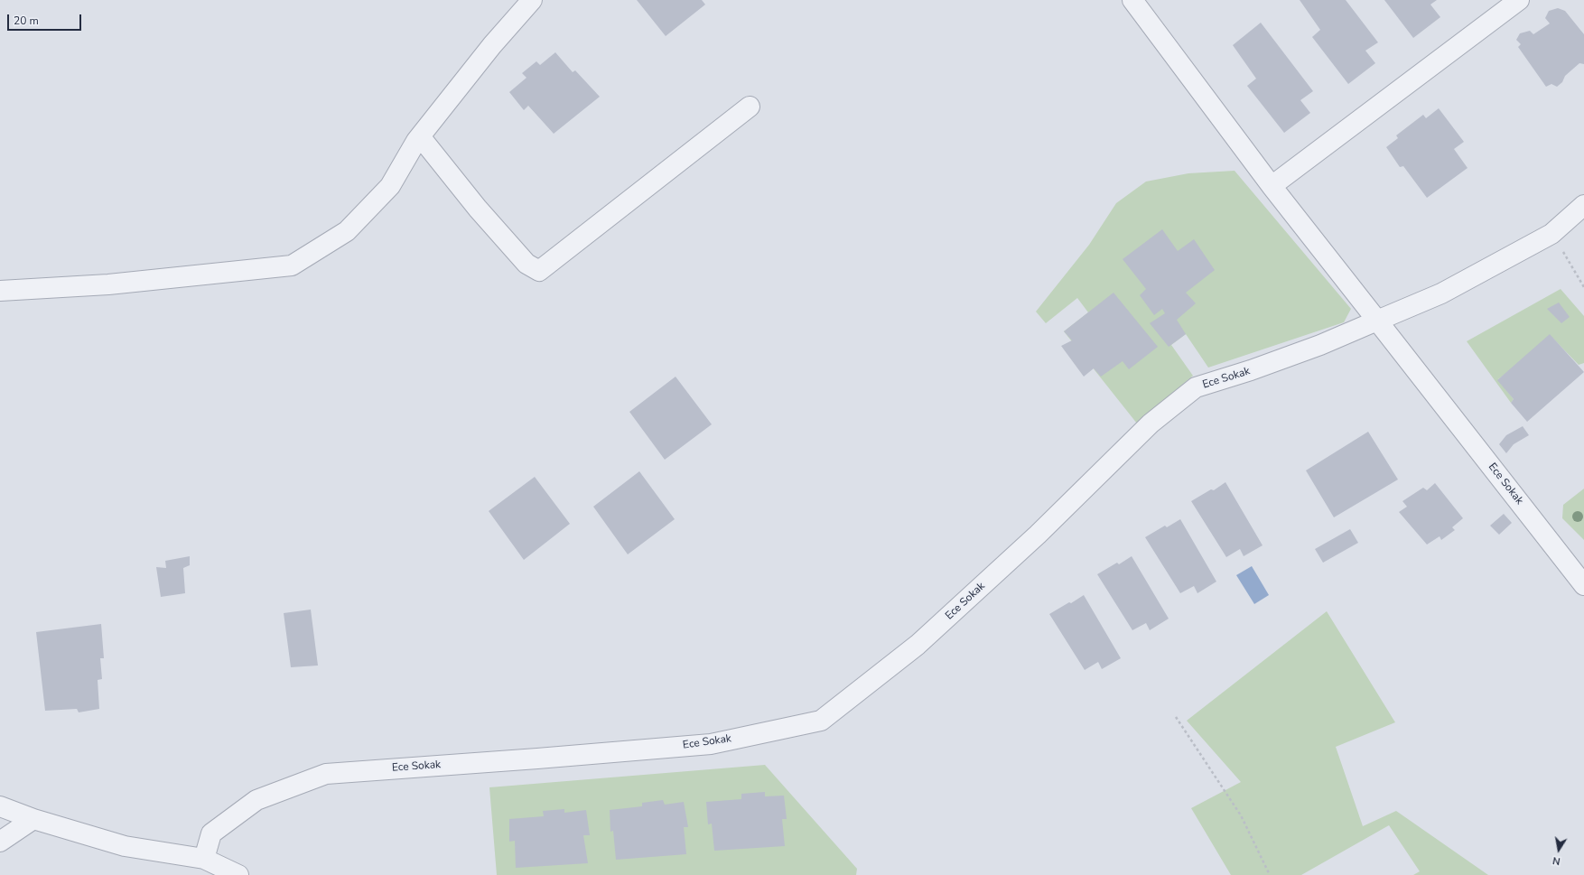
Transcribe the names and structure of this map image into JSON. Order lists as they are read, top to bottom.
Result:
{
  "streets": {
    "street": ["Ece Sokak"]
  },
  "scale_bar": "20 m",
  "north": "bottom"
}
